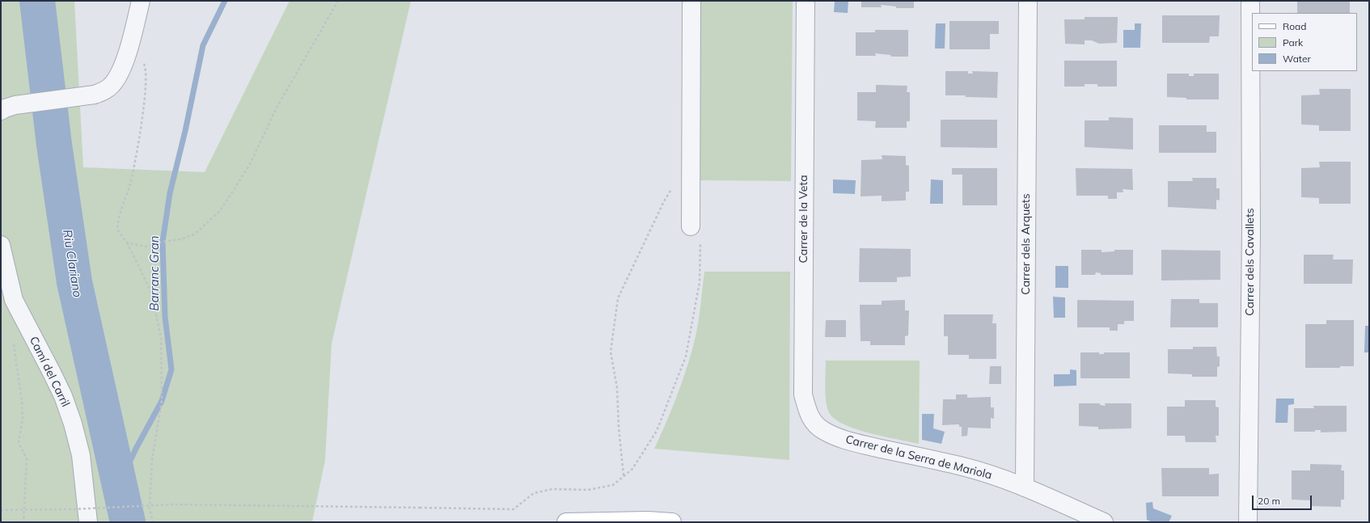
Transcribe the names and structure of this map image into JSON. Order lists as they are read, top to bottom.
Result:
{
  "streets": {
    "street": [
      "Carrer de la Veta",
      "Carrer dels Arquets",
      "Carrer dels Cavallets",
      "Camí del Carril",
      "Carrer de la Serra de Mariola"
    ]
  },
  "crossings": [
    ["Carrer de la Veta", "Carrer de la Serra de Mariola"],
    ["Carrer dels Arquets", "Carrer de la Serra de Mariola"]
  ],
  "water": ["Riu Clariano", "Barranc Gran"],
  "legend": ["Road", "Park", "Water"],
  "scale_bar": "20 m"
}
